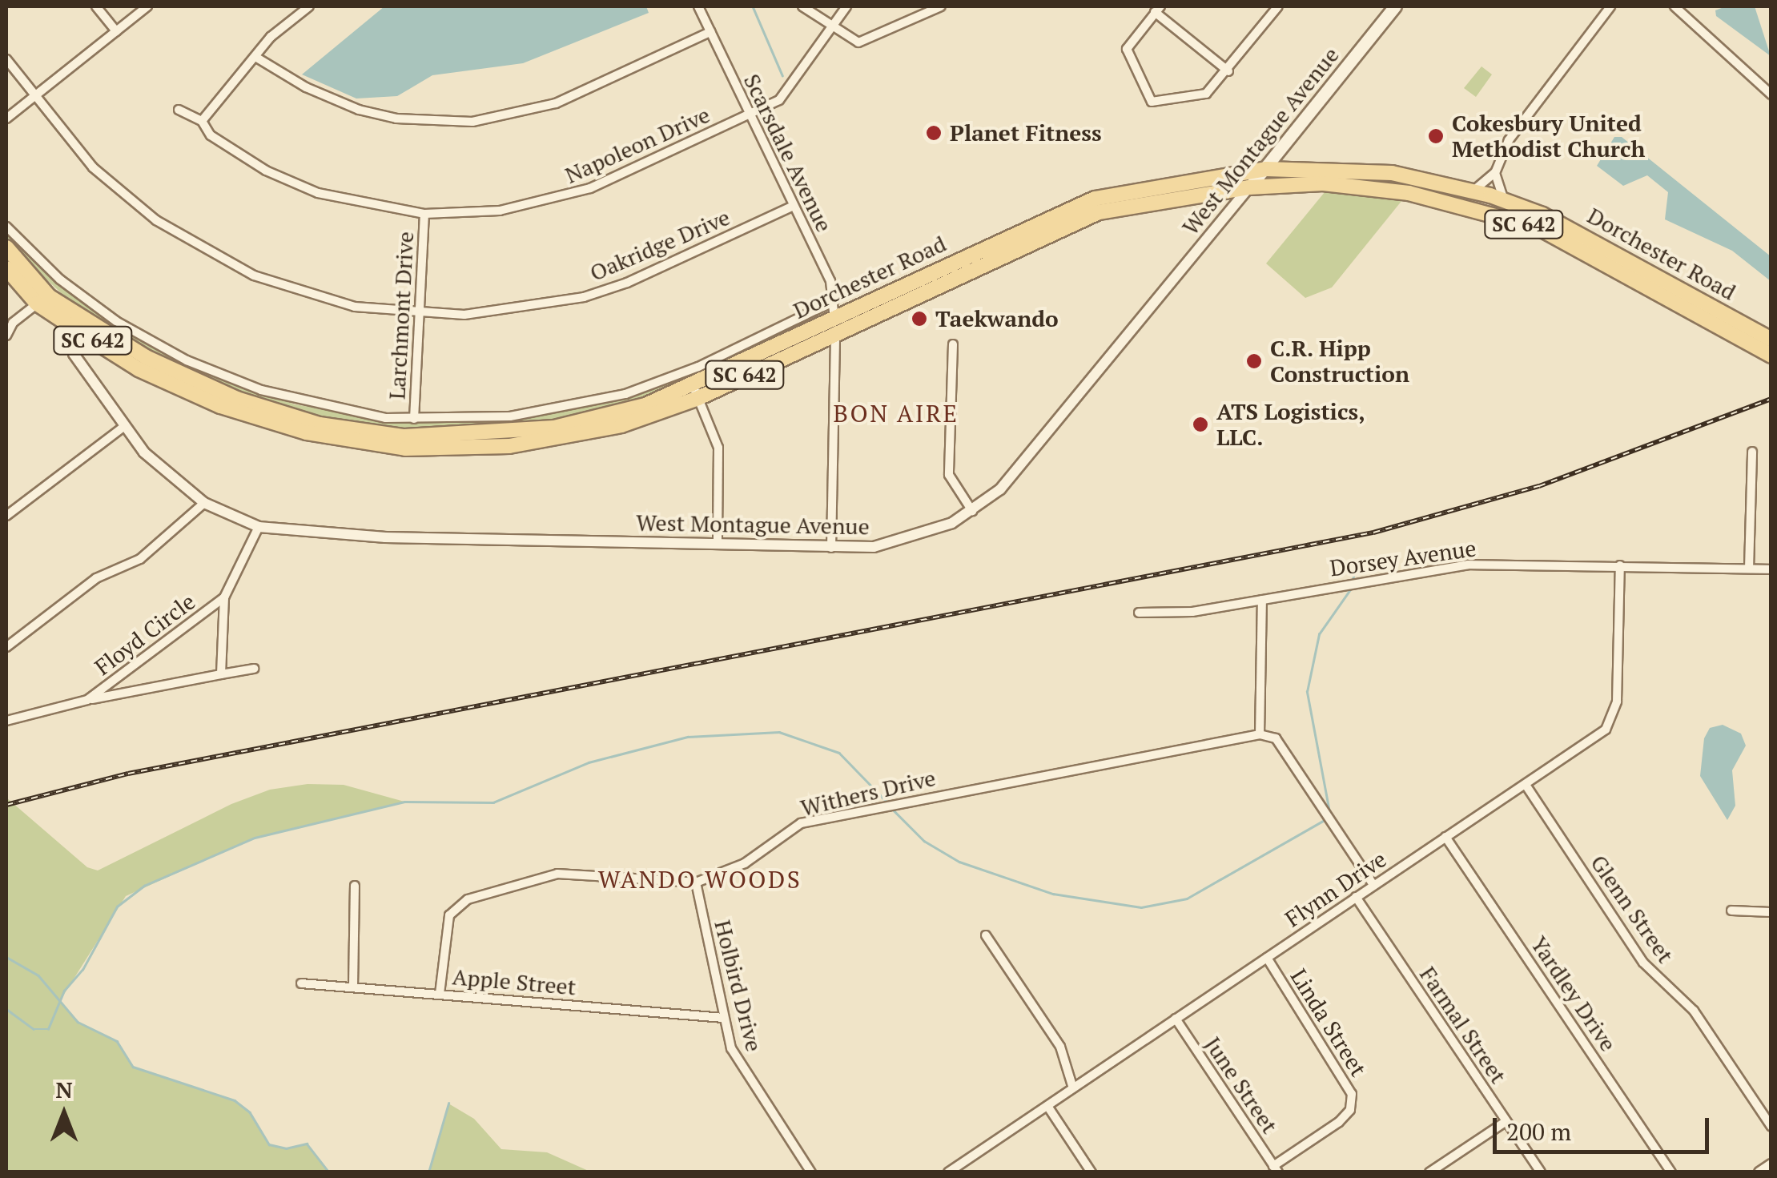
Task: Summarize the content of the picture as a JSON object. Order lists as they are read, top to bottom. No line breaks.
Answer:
{"streets":{"main road":["West Montague Avenue","SC 642","Dorchester Road"],"street":["Napoleon Drive","Scarsdale Avenue","Oakridge Drive","Larchmont Drive","Dorsey Avenue","Floyd Circle","Withers Drive","Flynn Drive","Glenn Street","Apple Street","Holbird Drive","Yardley Drive","Linda Street","Farmal Street","June Street"]},"crossings":[["West Montague Avenue","Scarsdale Avenue"],["West Montague Avenue","Dorchester Road"],["West Montague Avenue","Floyd Circle"],["Napoleon Drive","Scarsdale Avenue"],["Napoleon Drive","Larchmont Drive"],["Scarsdale Avenue","Oakridge Drive"],["Scarsdale Avenue","Dorchester Road"],["Oakridge Drive","Larchmont Drive"],["Dorsey Avenue","Flynn Drive"],["Withers Drive","Apple Street"],["Withers Drive","Holbird Drive"],["Flynn Drive","Glenn Street"],["Flynn Drive","Yardley Drive"],["Flynn Drive","Linda Street"],["Flynn Drive","Farmal Street"],["Flynn Drive","June Street"],["Apple Street","Holbird Drive"],["Linda Street","June Street"]],"districts":["BON AIRE","WANDO WOODS"],"places":["Planet Fitness","Cokesbury United Methodist Church","Taekwando","C.R. Hipp Construction","ATS Logistics, LLC."],"scale_bar":"200 m","north":"top"}
